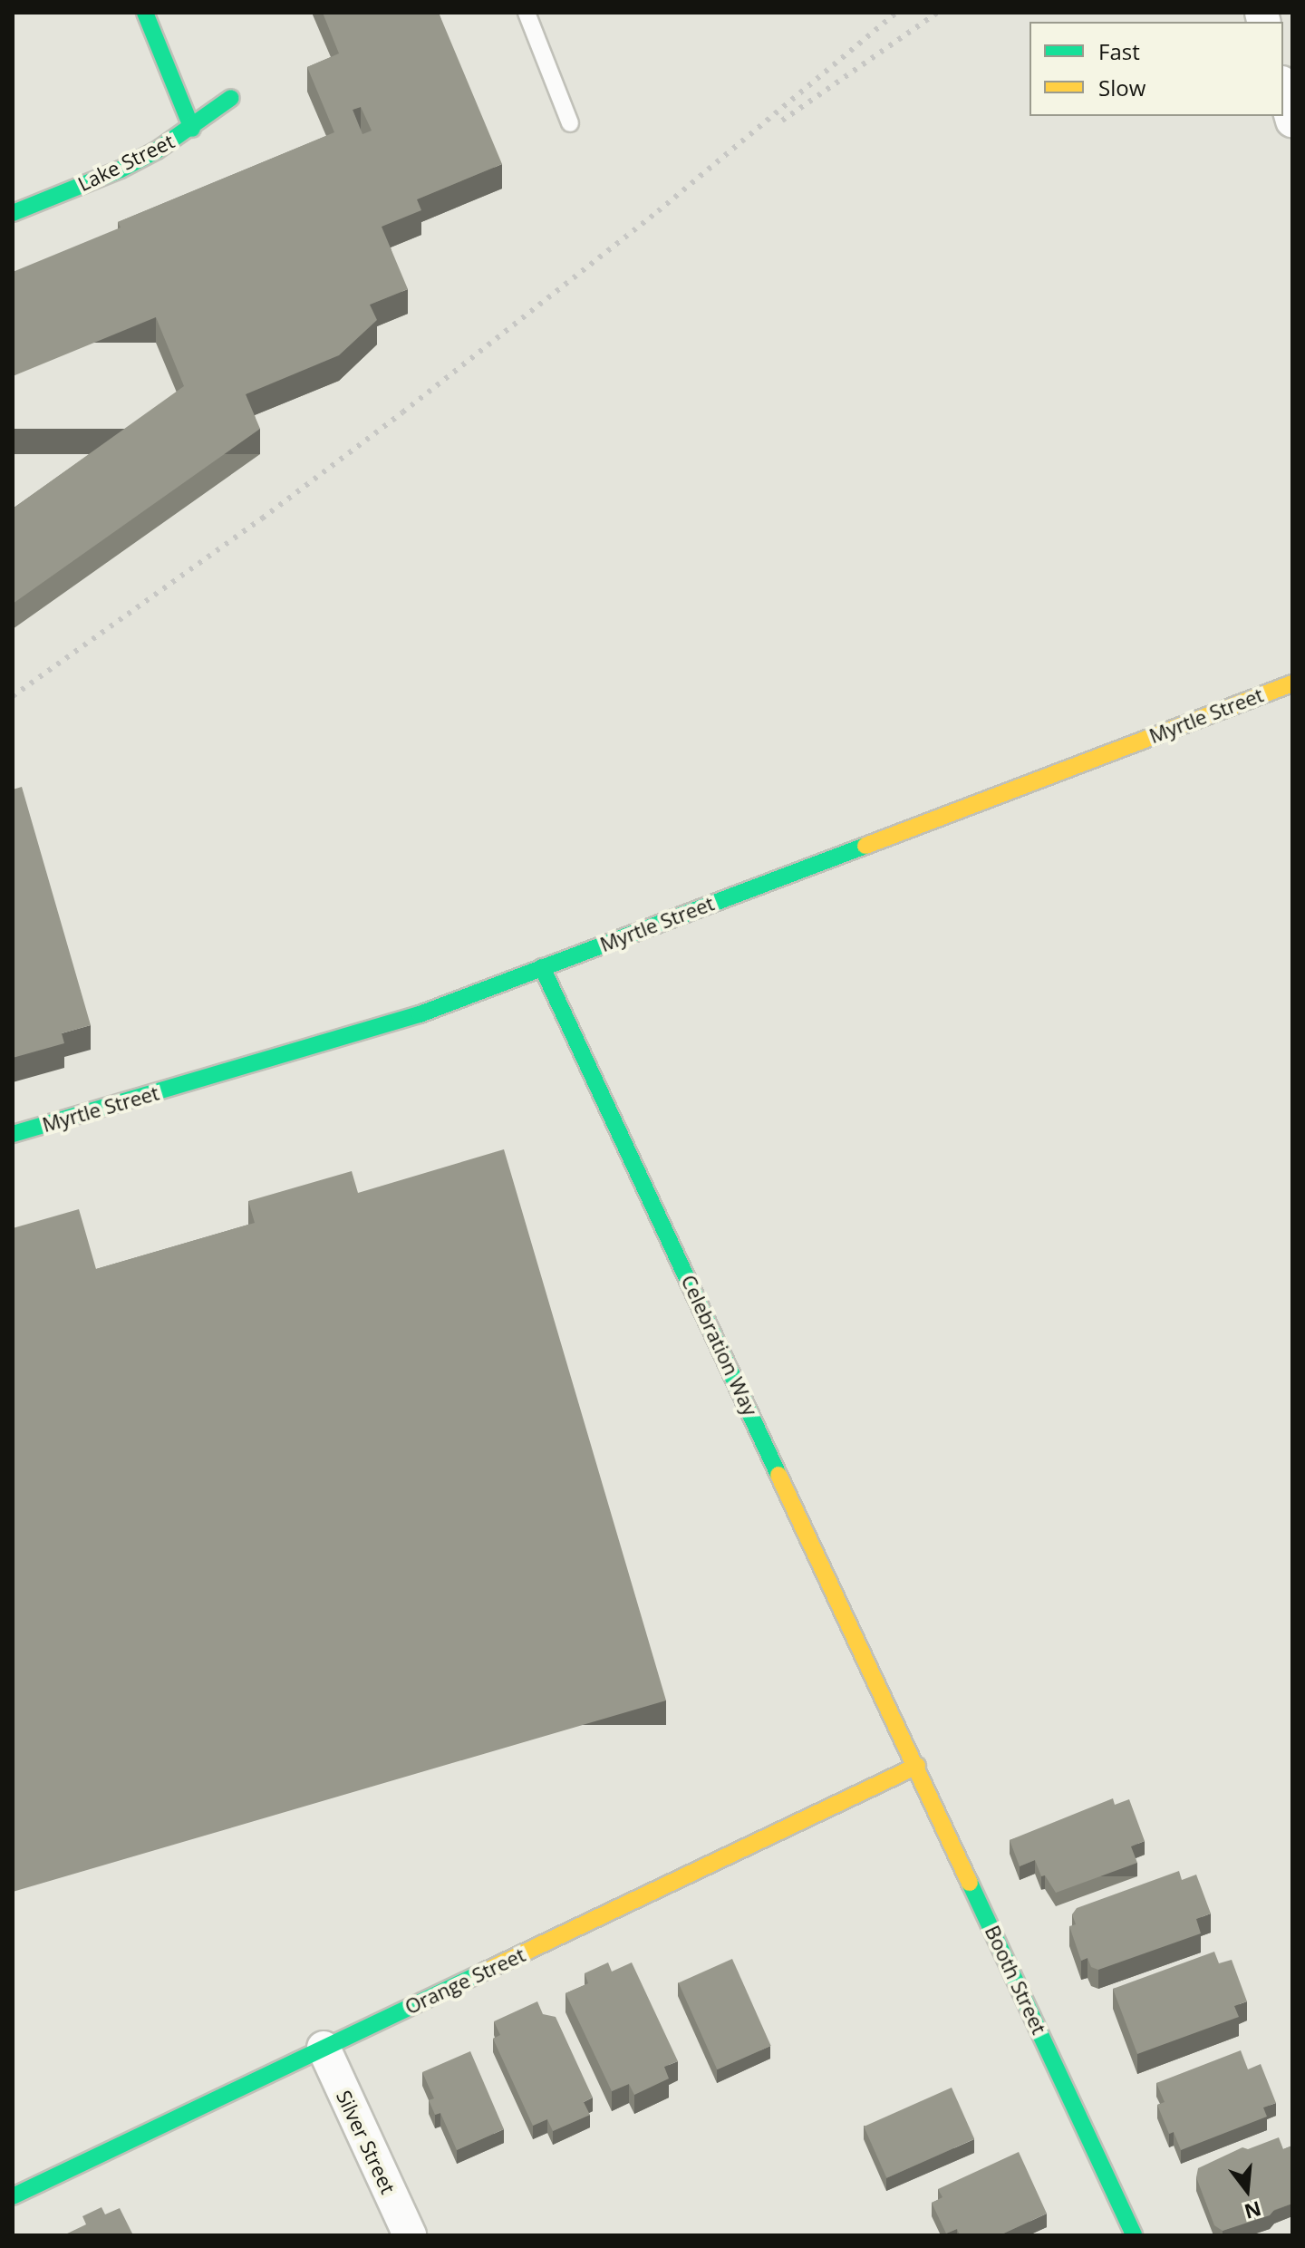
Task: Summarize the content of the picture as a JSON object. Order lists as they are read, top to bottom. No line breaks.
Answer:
{"streets":{"street":["Lake Street","Myrtle Street","Celebration Way","Booth Street","Orange Street","Silver Street"]},"crossings":[["Myrtle Street","Celebration Way"],["Celebration Way","Booth Street"],["Booth Street","Orange Street"],["Orange Street","Silver Street"]],"legend":["Fast","Slow"],"north":"bottom"}
